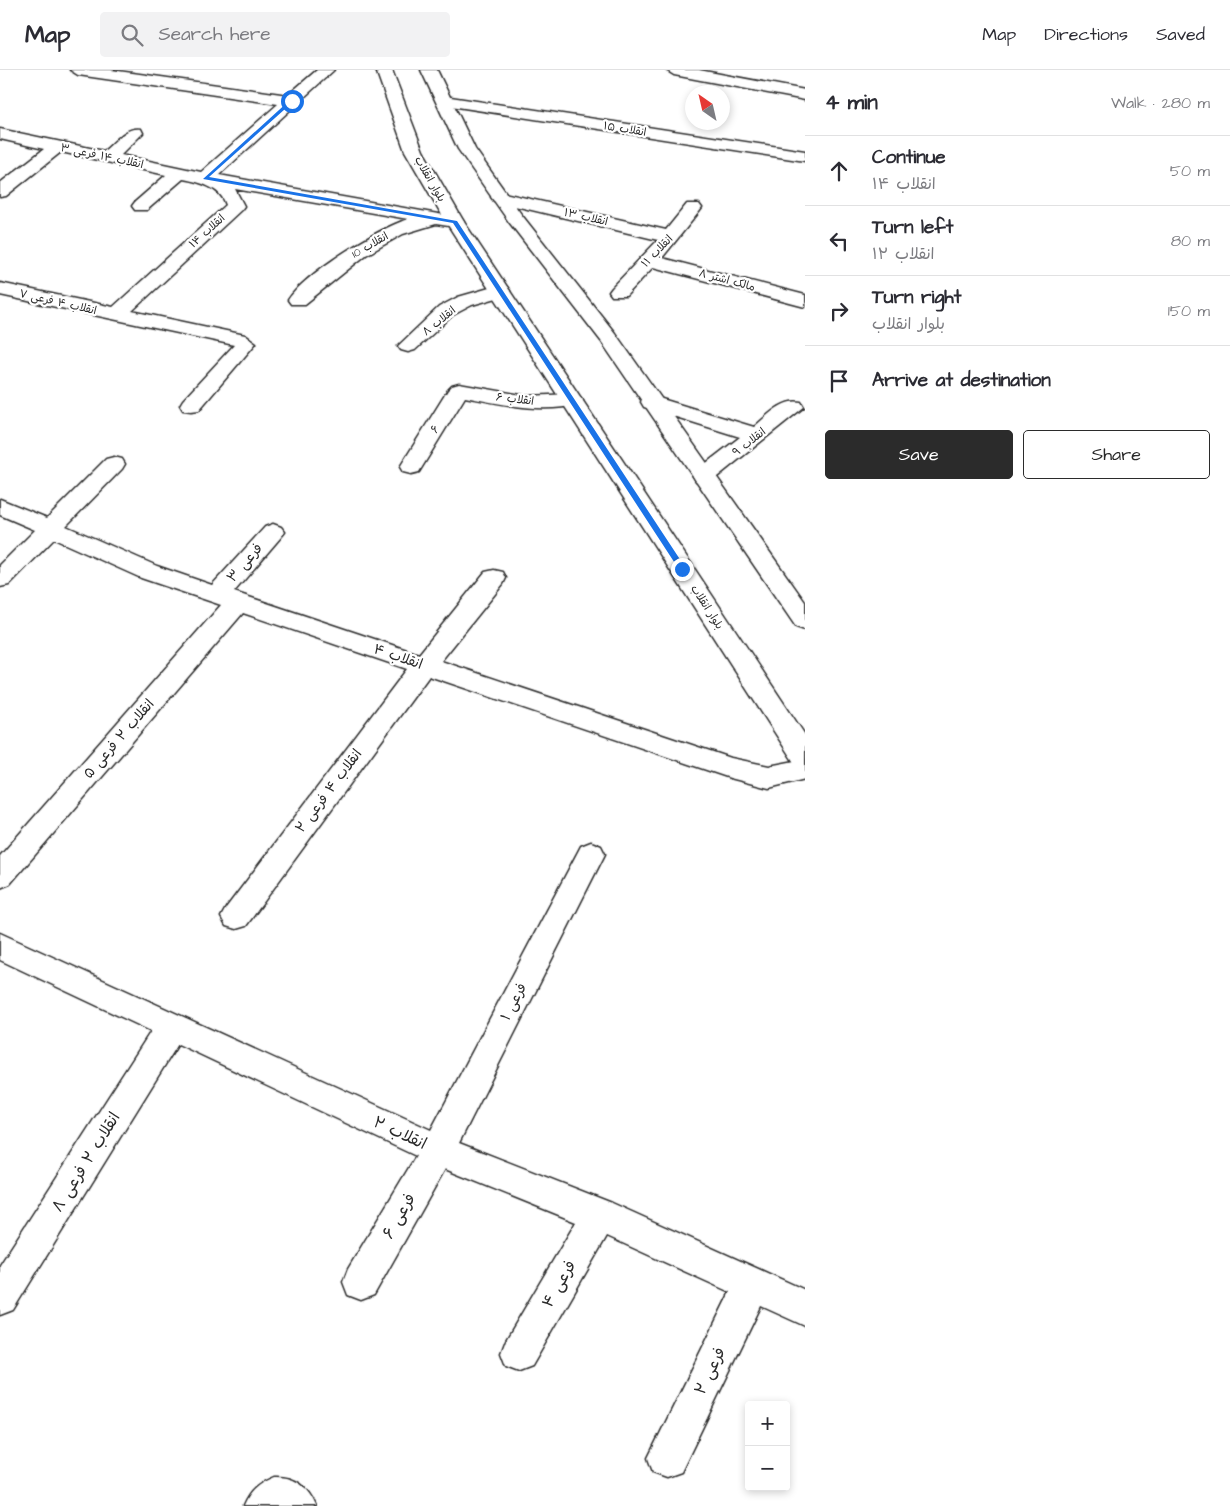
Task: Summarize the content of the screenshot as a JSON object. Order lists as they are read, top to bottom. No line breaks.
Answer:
{"streets":{"street":["انقلاب ۱۵","انقلاب ۱۴ فرعی ۳","بلوار انقلاب","انقلاب ۱۳","انقلاب ۱۴","انقلاب 10","انقلاب ۱۱","مالک اشتر ۸","انقلاب ۴ فرعی ۷","انقلاب ۸","انقلاب ۶","۶","انقلاب ۹","فرعی ۳","انقلاب ۴","انقلاب ۲ فرعی ۵","انقلاب ۴ فرعی ۲","فرعی ۱","انقلاب ۲","انقلاب ۲ فرعی ۸","فرعی ۶","فرعی ۴","فرعی ۲"]},"crossings":[["انقلاب ۱۴ فرعی ۳","بلوار انقلاب"],["انقلاب ۱۴ فرعی ۳","انقلاب ۱۴"],["انقلاب ۱۴ فرعی ۳","انقلاب 10"],["بلوار انقلاب","انقلاب 10"],["بلوار انقلاب","انقلاب ۸"],["بلوار انقلاب","انقلاب ۶"],["انقلاب ۱۳","انقلاب ۱۱"],["انقلاب ۱۴","انقلاب ۴ فرعی ۷"],["انقلاب ۱۱","مالک اشتر ۸"],["انقلاب ۶","۶"],["فرعی ۳","انقلاب ۴"],["فرعی ۳","انقلاب ۲ فرعی ۵"],["انقلاب ۴","انقلاب ۲ فرعی ۵"],["انقلاب ۴","انقلاب ۴ فرعی ۲"],["فرعی ۱","انقلاب ۲"],["فرعی ۱","فرعی ۶"],["انقلاب ۲","انقلاب ۲ فرعی ۸"],["انقلاب ۲","فرعی ۶"],["انقلاب ۲","فرعی ۴"],["انقلاب ۲","فرعی ۲"]],"north":"top left","page":{"header":"Map","search":"Search here","nav":["Map","Directions","Saved"],"heading":["4 min","Walk · 280 m"],"list":[["Continue","انقلاب ۱۴","50 m"],["Turn left","انقلاب ۱۲","80 m"],["Turn right","بلوار انقلاب","150 m"],"Arrive at destination"],"buttons":["Save","Share"],"map_buttons":["+","−"]}}
